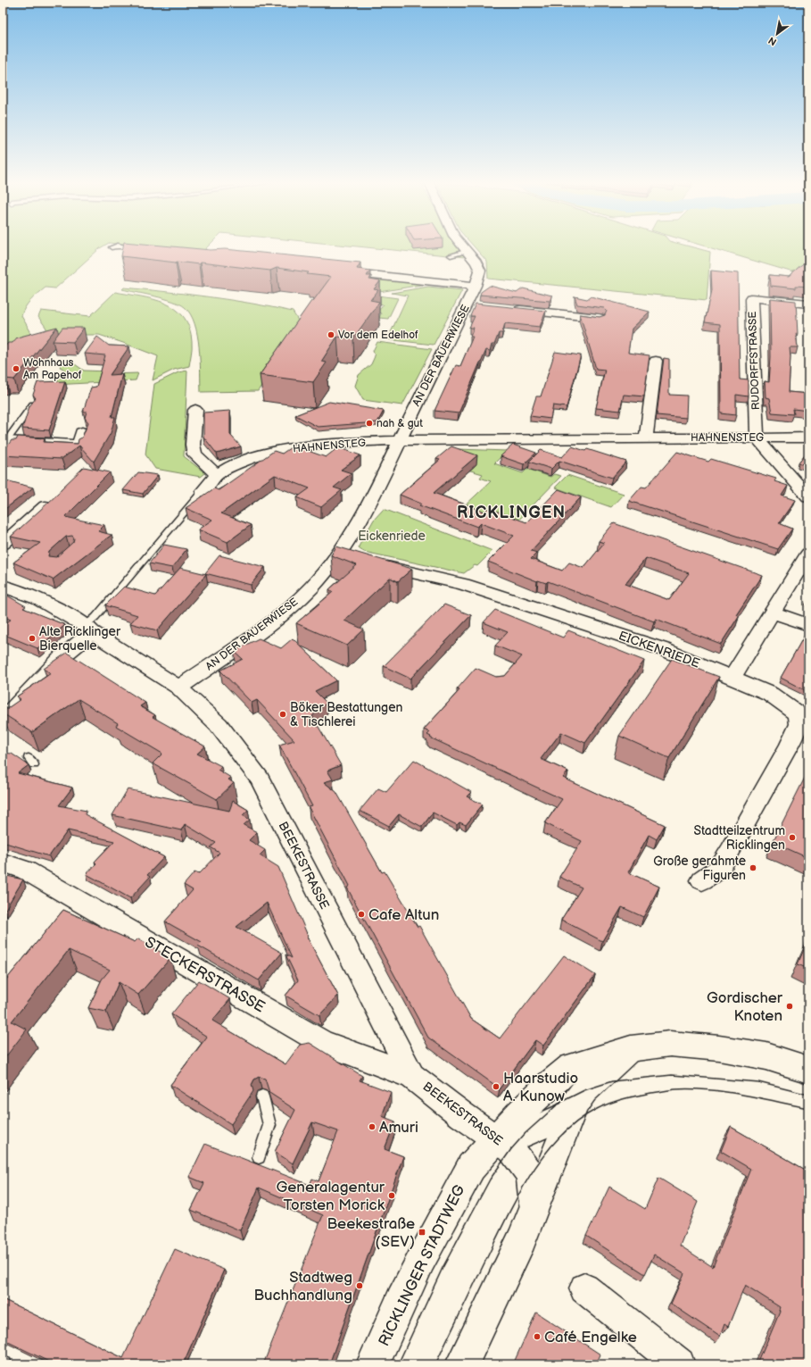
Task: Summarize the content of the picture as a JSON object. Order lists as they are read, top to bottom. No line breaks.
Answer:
{"streets":{"street":["AN DER BAUERWIESE","RUDORFFSTRASSE","HAHNENSTEG","EICKENRIEDE","BEEKESTRASSE","STECKERSTRASSE","RICKLINGER STADTWEG"]},"crossings":[["AN DER BAUERWIESE","HAHNENSTEG"],["AN DER BAUERWIESE","BEEKESTRASSE"],["RUDORFFSTRASSE","HAHNENSTEG"],["HAHNENSTEG","BEEKESTRASSE"],["BEEKESTRASSE","STECKERSTRASSE"],["BEEKESTRASSE","RICKLINGER STADTWEG"]],"districts":["RICKLINGEN"],"parks":["Eickenriede"],"places":{"other":["Vor dem Edelhof","Wohnhaus Am Papehof","nah & gut","Alte Ricklinger Bierquelle","Böker Bestattungen & Tischlerei","Stadtteilzentrum Ricklingen","Große gerahmte Figuren","Cafe Altun","Gordischer Knoten","Haarstudio A. Kunow","Amuri","Generalagentur Torsten Morick","Stadtweg Buchhandlung","Café Engelke"],"transit":["Beekestraße (SEV)"]},"north":"bottom left"}
